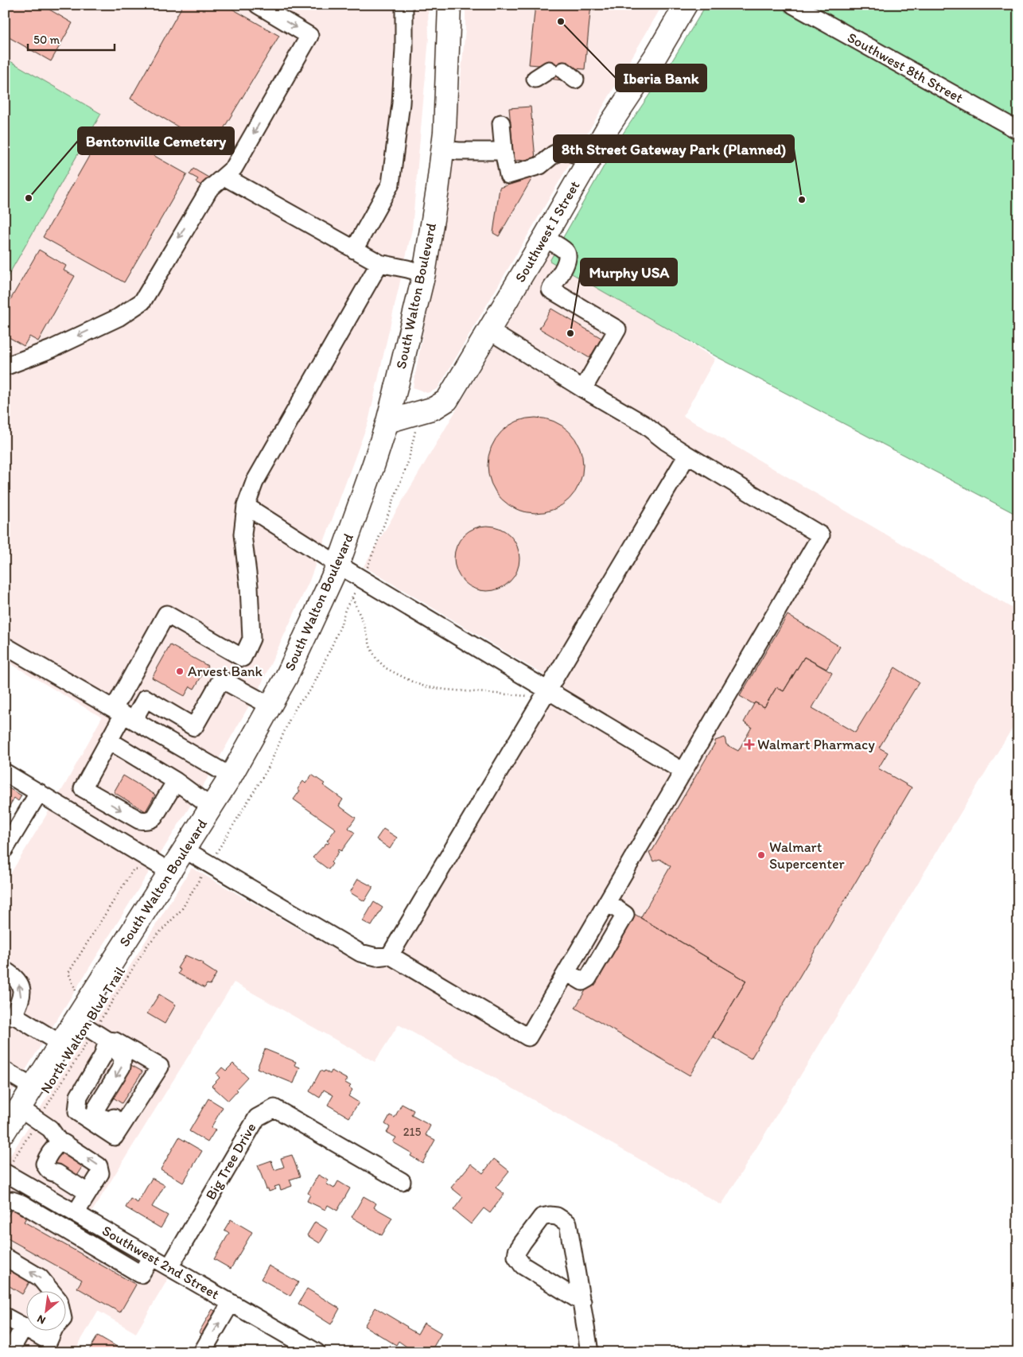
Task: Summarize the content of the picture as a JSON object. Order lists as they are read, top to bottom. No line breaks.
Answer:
{"streets":{"main road":["Southwest I Street","South Walton Boulevard"],"street":["Southwest 8th Street","Big Tree Drive","Southwest 2nd Street"],"path":["North Walton Blvd Trail"]},"crossings":[["Southwest I Street","South Walton Boulevard"],["North Walton Blvd Trail","Southwest 2nd Street"],["Big Tree Drive","Southwest 2nd Street"]],"places":{"other":["Iberia Bank","Bentonville Cemetery","8th Street Gateway Park (Planned)","Murphy USA","Arvest Bank","Walmart Supercenter"],"health":["Walmart Pharmacy"]},"house_numbers":["215"],"scale_bar":"50 m","north":"bottom left"}
